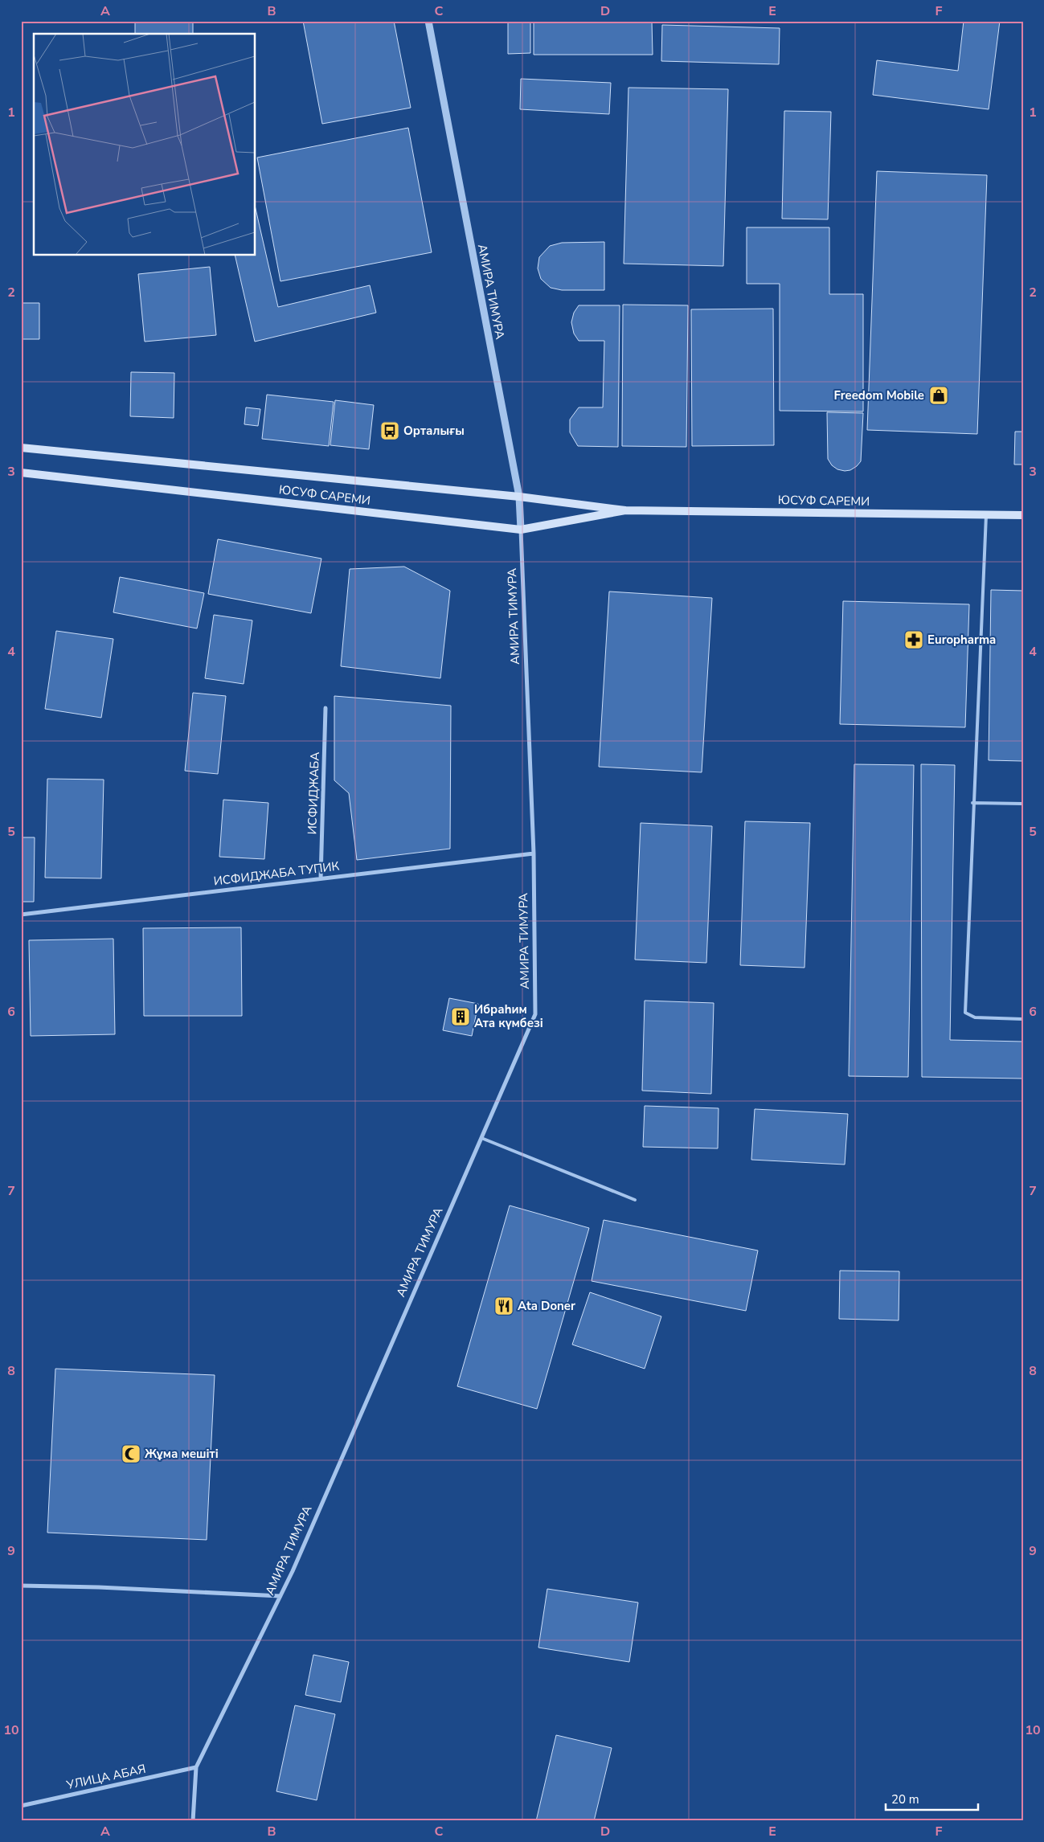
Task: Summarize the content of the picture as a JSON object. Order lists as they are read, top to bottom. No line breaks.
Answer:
{"streets":{"main road":["ЮСУФ САРЕМИ"],"street":["АМИРА ТИМУРА","ИСФИДЖАБА","ИСФИДЖАБА ТУПИК","УЛИЦА АБАЯ"]},"crossings":[["АМИРА ТИМУРА","ЮСУФ САРЕМИ"],["АМИРА ТИМУРА","ИСФИДЖАБА ТУПИК"],["АМИРА ТИМУРА","УЛИЦА АБАЯ"],["ИСФИДЖАБА","ИСФИДЖАБА ТУПИК"]],"places":{"shop":["Freedom Mobile"],"bus stop":["Орталығы"],"pharmacy":["Europharma"],"building":["Ибраhим Ата күмбезі"],"restaurant":["Ata Doner"],"mosque":["Жұма мешіті"]},"scale_bar":"20 m","grid":{"columns":["A","B","C","D","E","F"],"rows":["1","2","3","4","5","6","7","8","9","10"]}}
